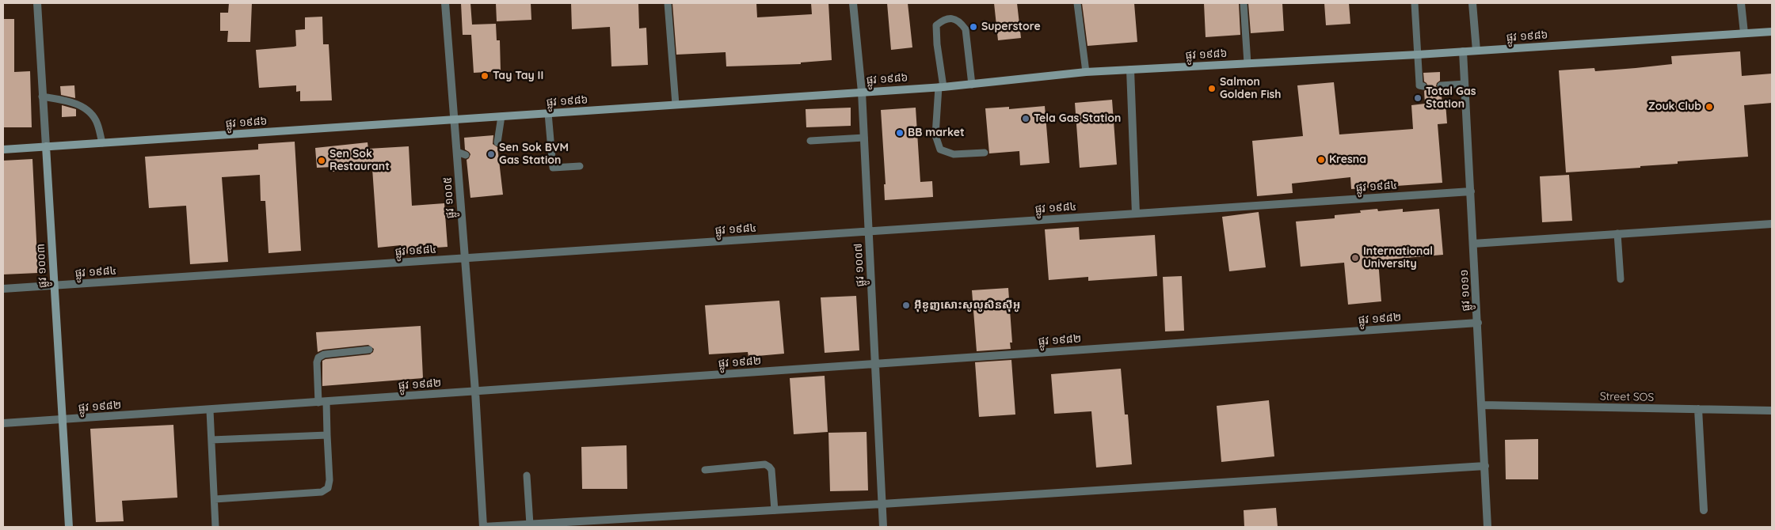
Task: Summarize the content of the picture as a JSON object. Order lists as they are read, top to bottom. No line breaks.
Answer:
{"streets":{"main road":["ផ្លូវ ១៩៨៦","ផ្លូវ ១០០៣"],"street":["ផ្លូវ ១៩៨៤","ផ្លូវ ១០០៥","ផ្លូវ ១០០៧","ផ្លូវ ១០១១","ផ្លូវ ១៩៨២","Street SOS"]},"crossings":[["ផ្លូវ ១៩៨៦","ផ្លូវ ១០០៥"],["ផ្លូវ ១៩៨៦","ផ្លូវ ១០០៧"],["ផ្លូវ ១៩៨៦","ផ្លូវ ១០០៣"],["ផ្លូវ ១៩៨៦","ផ្លូវ ១០១១"],["ផ្លូវ ១៩៨៤","ផ្លូវ ១០០៥"],["ផ្លូវ ១៩៨៤","ផ្លូវ ១០០៧"],["ផ្លូវ ១៩៨៤","ផ្លូវ ១០០៣"],["ផ្លូវ ១៩៨៤","ផ្លូវ ១០១១"],["ផ្លូវ ១០០៥","ផ្លូវ ១៩៨២"],["ផ្លូវ ១០០៧","ផ្លូវ ១៩៨២"],["ផ្លូវ ១០០៣","ផ្លូវ ១៩៨២"],["ផ្លូវ ១០១១","ផ្លូវ ១៩៨២"],["ផ្លូវ ១០១១","Street SOS"]],"places":["Superstore","Tay Tay II","Salmon Golden Fish","Total Gas Station","Zouk Club","Tela Gas Station","BB market","Sen Sok BVM Gas Station","Kresna","Sen Sok Restaurant","International University","អ៊ីខូញសោះសូលូសិនស៊ីអូ"]}
